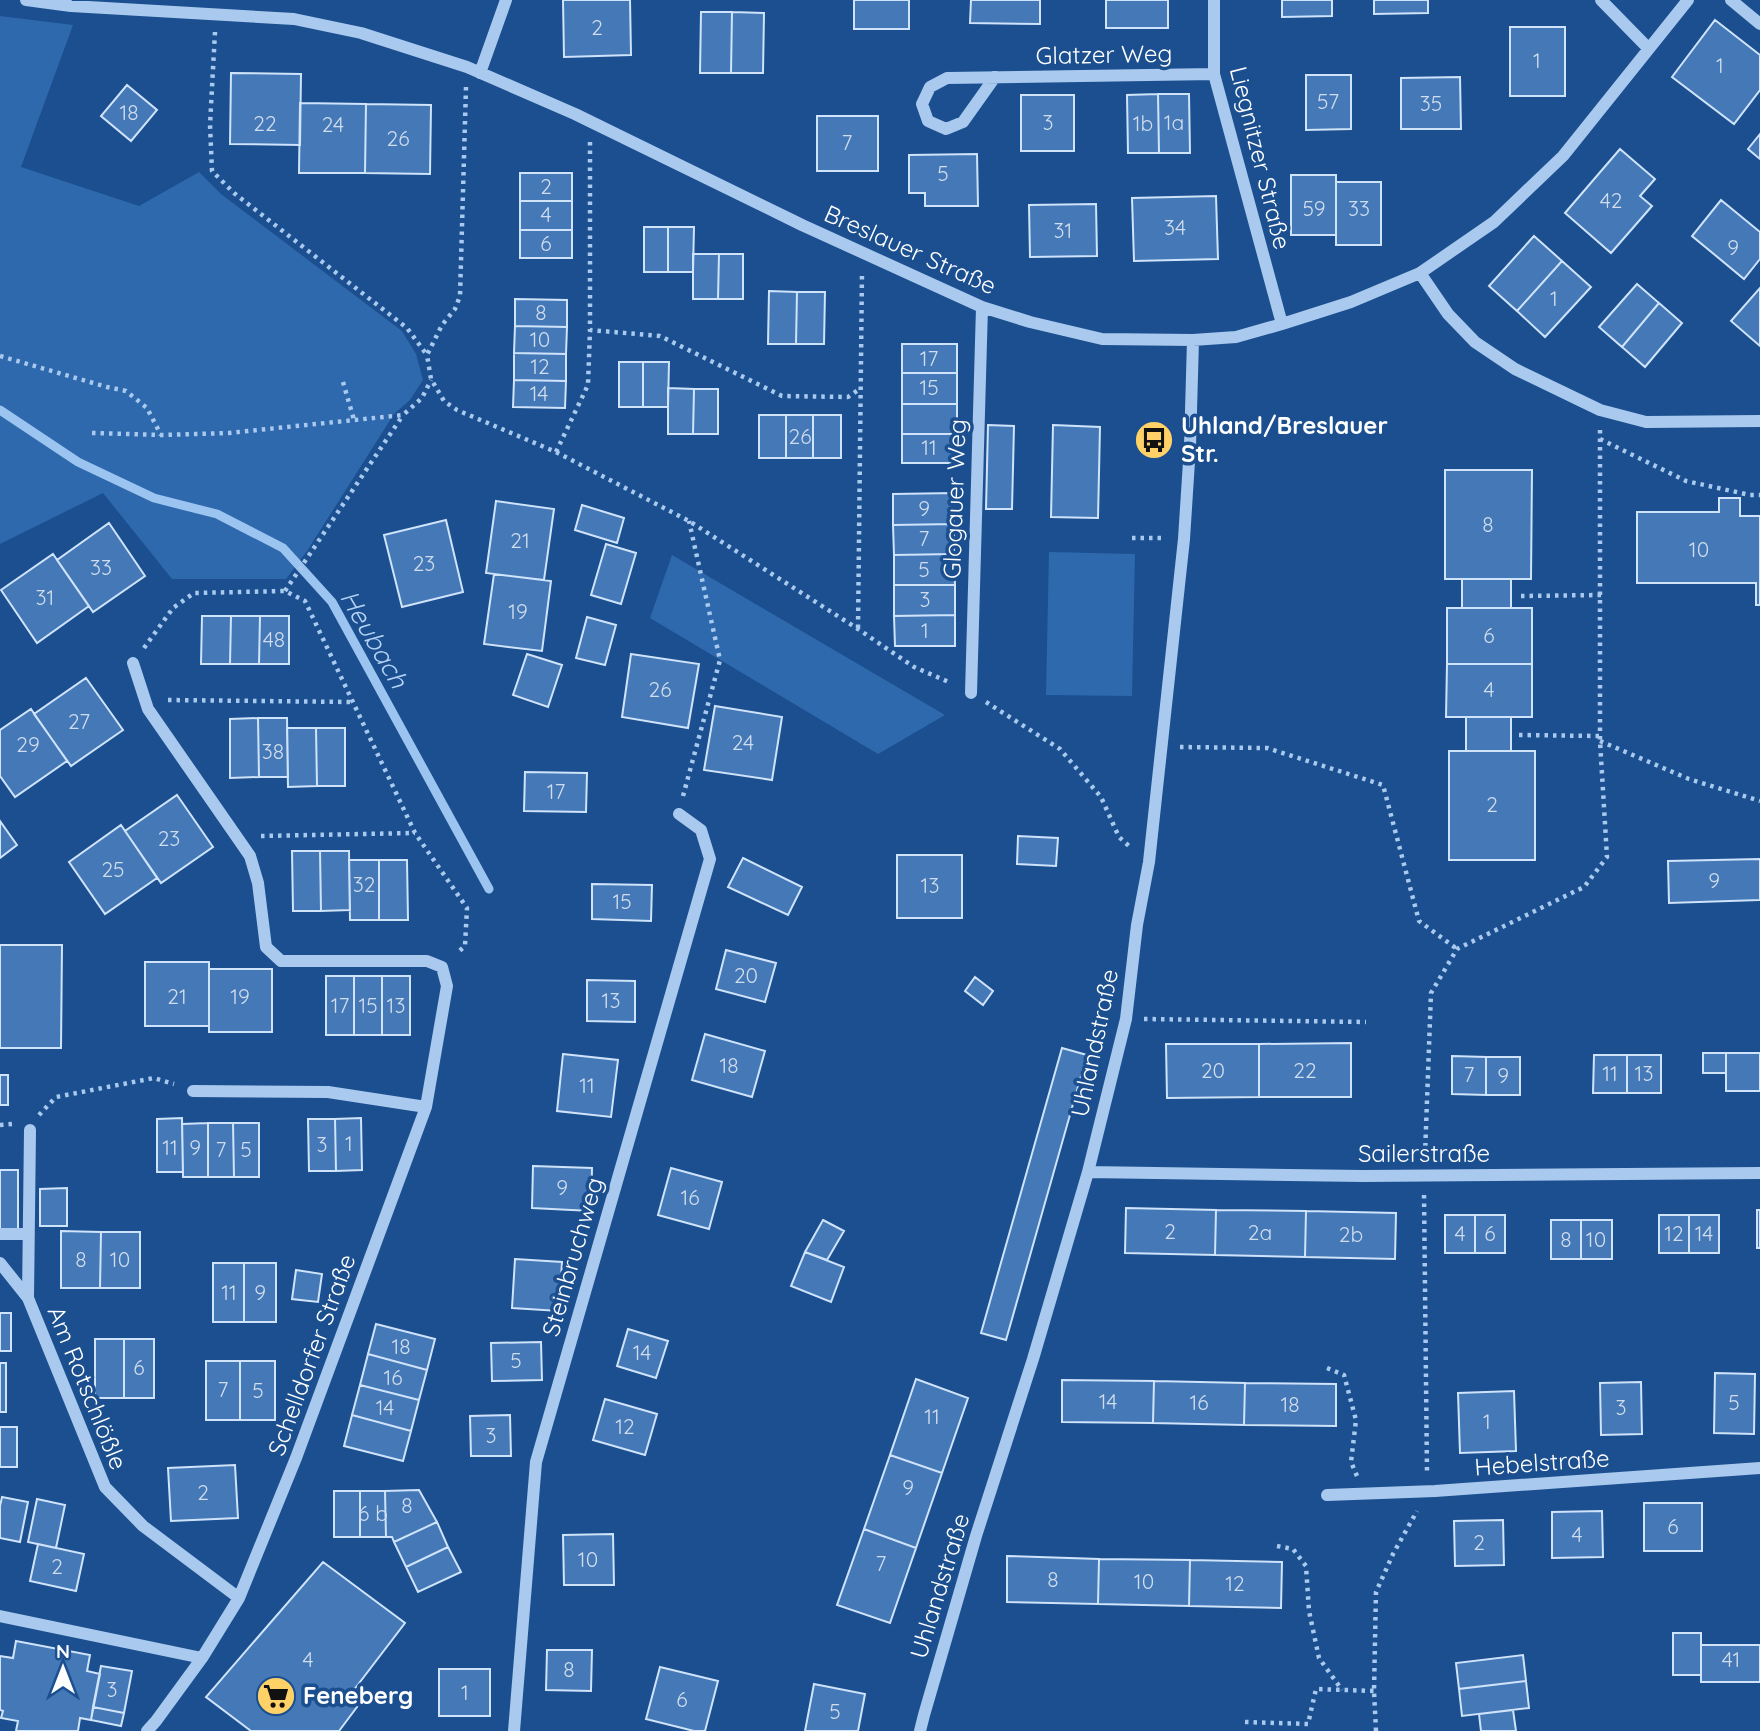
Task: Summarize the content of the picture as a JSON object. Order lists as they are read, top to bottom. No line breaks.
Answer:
{"streets":{"street":["Glatzer Weg","Liegnitzer Straße","Breslauer Straße","Glogauer Weg","Uhlandstraße","Sailerstraße","Steinbruchweg","Schelldorfer Straße","Am Rotschlößle","Hebelstraße"]},"crossings":[["Glatzer Weg","Liegnitzer Straße"],["Liegnitzer Straße","Breslauer Straße"],["Breslauer Straße","Glogauer Weg"],["Breslauer Straße","Uhlandstraße"],["Uhlandstraße","Sailerstraße"],["Schelldorfer Straße","Am Rotschlößle"]],"water":["Heubach"],"places":{"bus stop":["Uhland/Breslauer Str."],"supermarket":["Feneberg"]},"house_numbers":["2","1","1","57","35","18","3","1a","22","1b","24","26","7","5","2","42","59","33","4","34","31","6","9","1","8","10","17","12","15","14","26","11","9","8","7","21","10","23","33","5","31","3","19","1","6","48","26","4","27","24","29","38","17","2","23","25","9","32","13","15","20","21","19","13","17","15","13","18","20","22","11","13","7","9","11","1","3","11","9","7","5","9","16","2","2a","4","6","12","14","2b","8","10","8","10","11","9","18","14","5","6","16","7","5","14","16","5","18","14","3","11","1","12","3","9","2","8","6 b","6","4","2","10","7","2","8","10","12","4","41","8","3","1","6","5"],"north":"top"}
